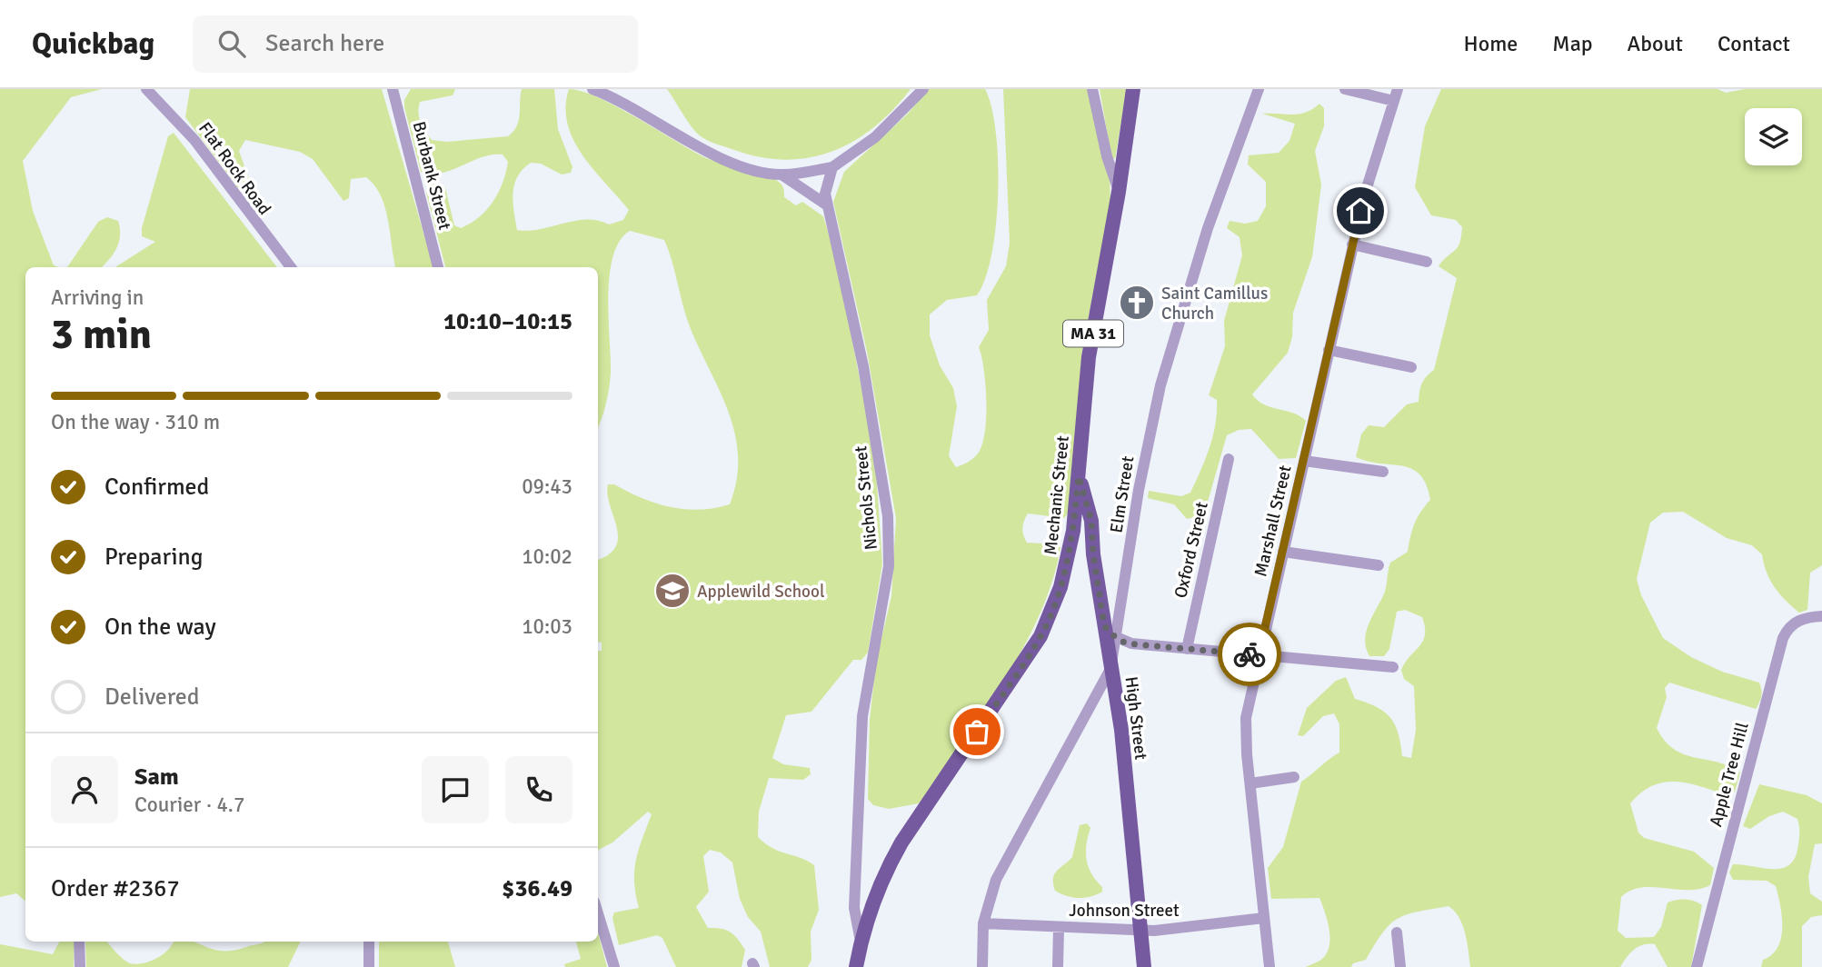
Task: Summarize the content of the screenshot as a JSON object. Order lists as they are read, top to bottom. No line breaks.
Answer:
{"streets":{"main road":["MA 31","Mechanic Street","High Street"],"street":["Flat Rock Road","Burbank Street","Elm Street","Nichols Street","Marshall Street","Oxford Street","Apple Tree Hill","Johnson Street"]},"crossings":[["Elm Street","High Street"],["Elm Street","Johnson Street"],["Mechanic Street","Nichols Street"],["Mechanic Street","High Street"],["Marshall Street","Johnson Street"],["High Street","Johnson Street"]],"places":{"church":["Saint Camillus Church"],"school or university":["Applewild School"]},"page":{"header":"Quickbag","search":"Search here","nav":["Home","Map","About","Contact"],"heading":["3 min","Arriving in","10:10–10:15"],"panel":["Sam","Courier · 4.7","Order #2367","$36.49"],"bar":"On the way · 310 m","list":[["Confirmed","09:43"],["Preparing","10:02"],["On the way","10:03"],"Delivered"]}}
